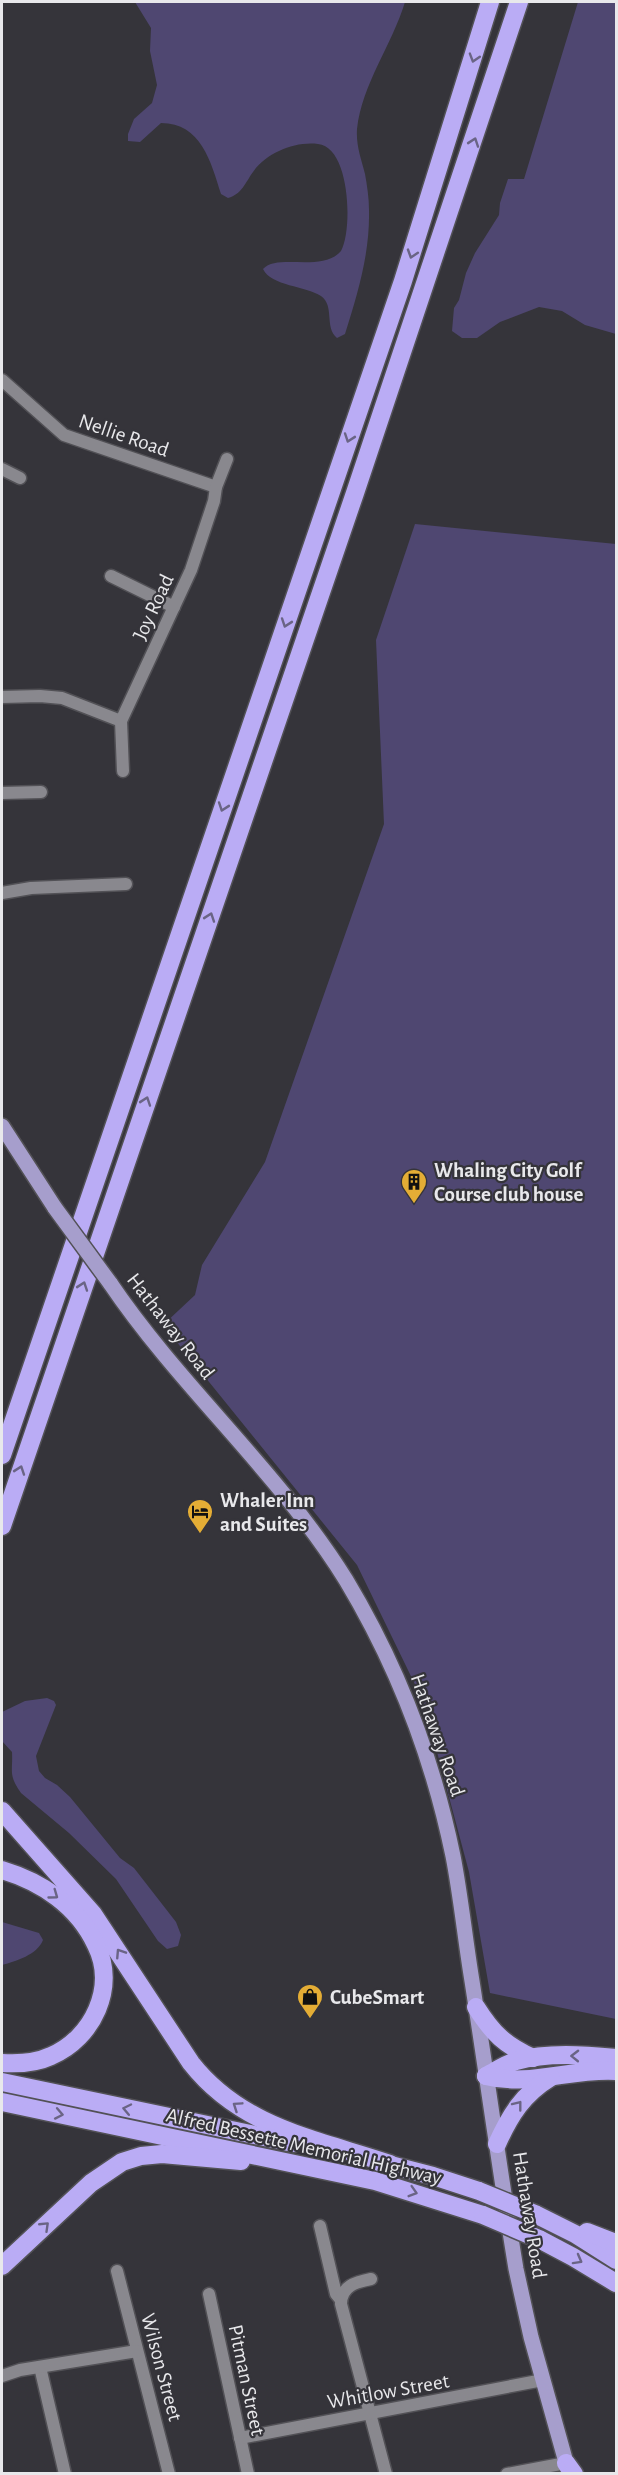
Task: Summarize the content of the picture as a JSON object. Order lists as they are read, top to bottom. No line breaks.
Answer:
{"streets":{"highway":["Alfred Bessette Memorial Highway"],"main road":["Hathaway Road"],"street":["Nellie Road","Joy Road","Wilson Street","Pitman Street","Whitlow Street"]},"crossings":[["Nellie Road","Joy Road"],["Hathaway Road","Whitlow Street"],["Pitman Street","Whitlow Street"]],"places":{"building":["Whaling City Golf Course club house"],"hotel":["Whaler Inn and Suites"],"shop":["CubeSmart"]}}
